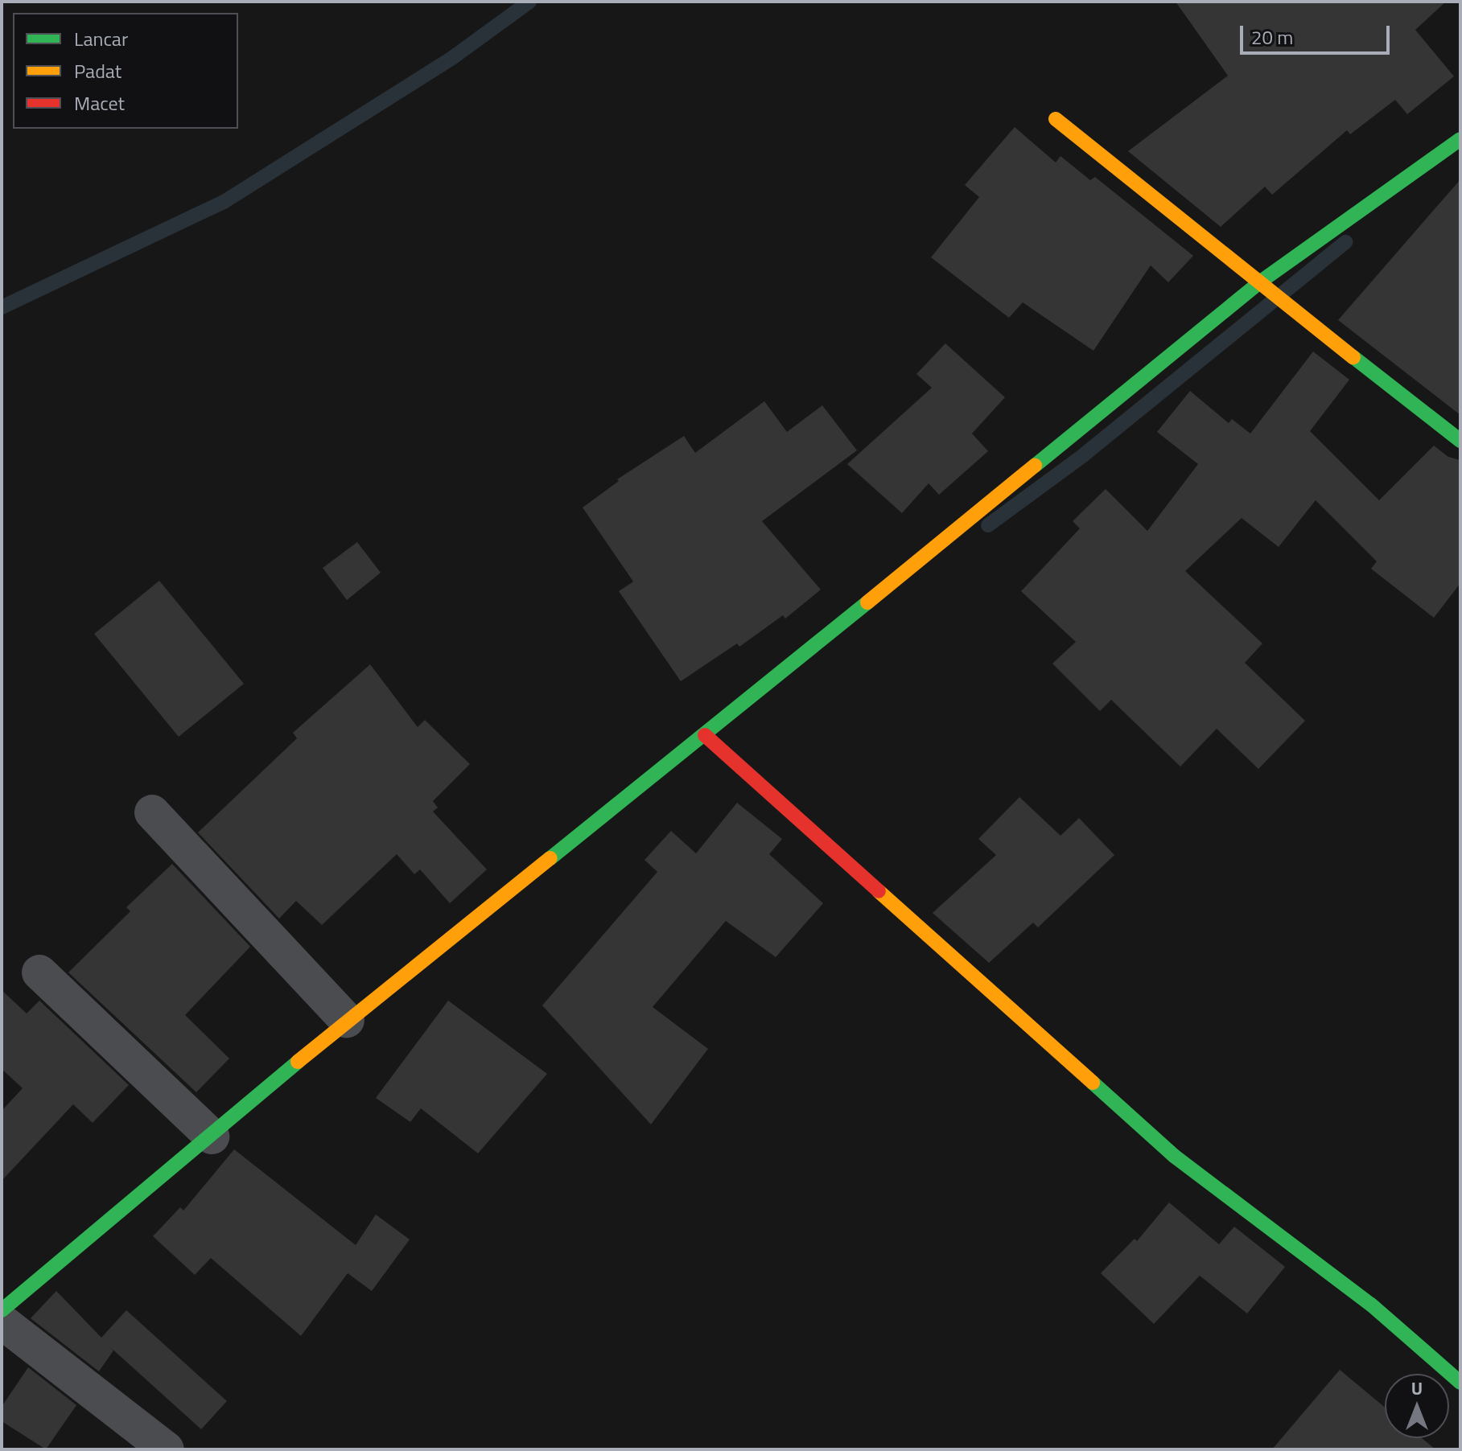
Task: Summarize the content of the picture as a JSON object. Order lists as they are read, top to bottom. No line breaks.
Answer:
{"legend":["Lancar","Padat","Macet"],"scale_bar":"20 m","north":"top"}
